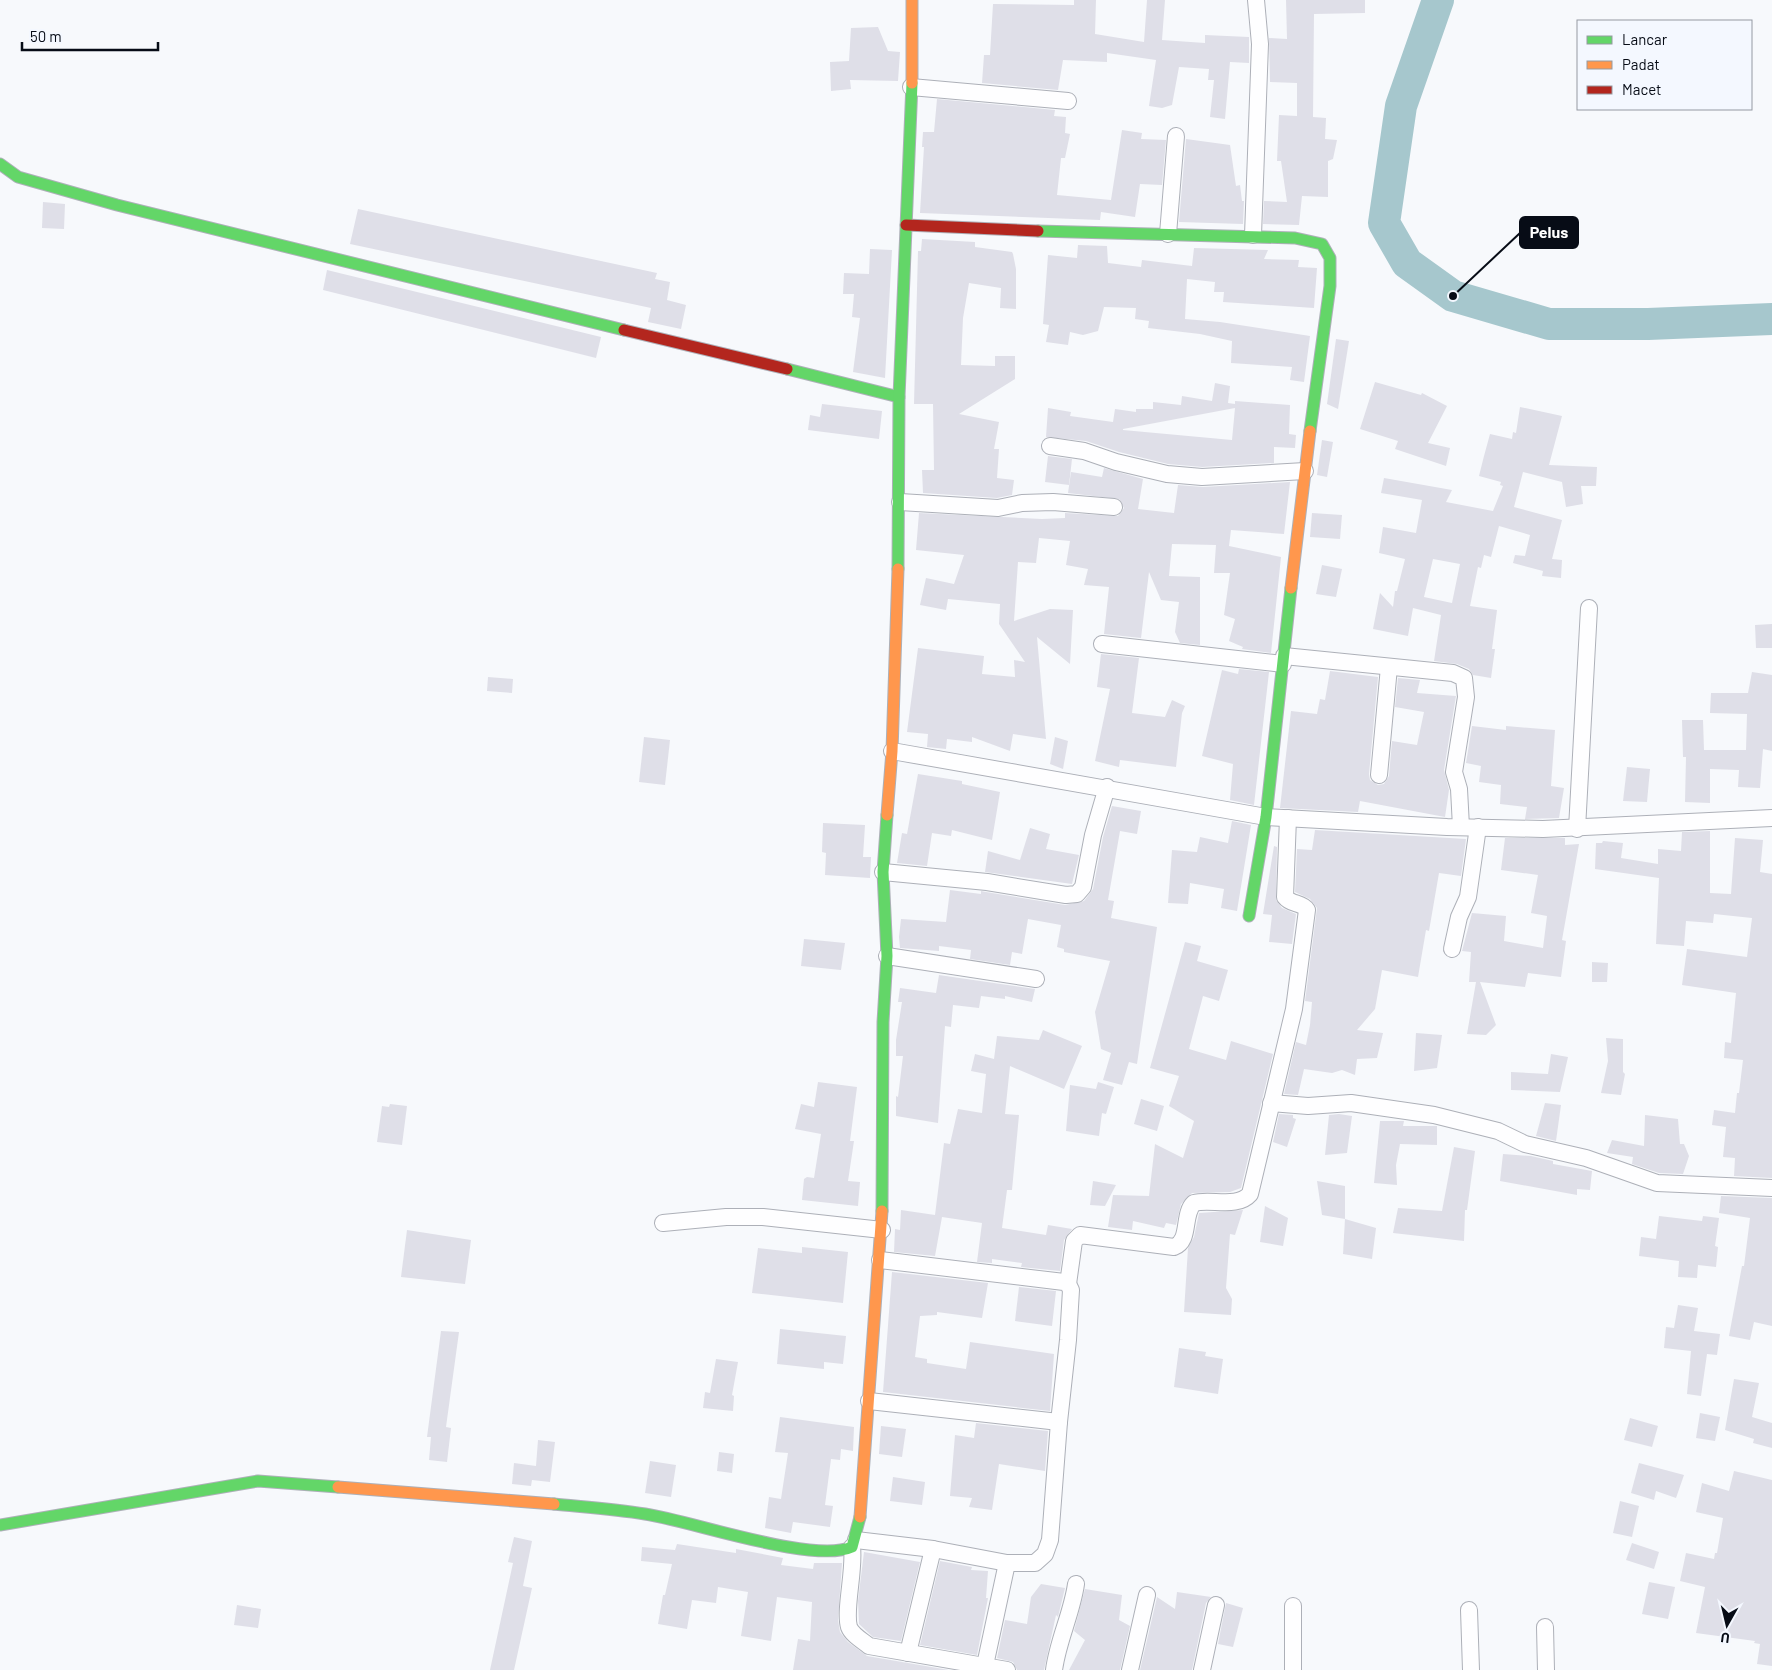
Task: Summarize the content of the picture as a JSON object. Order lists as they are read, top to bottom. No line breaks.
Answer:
{"places":["Pelus"],"legend":["Lancar","Padat","Macet"],"scale_bar":"50 m","north":"bottom"}
